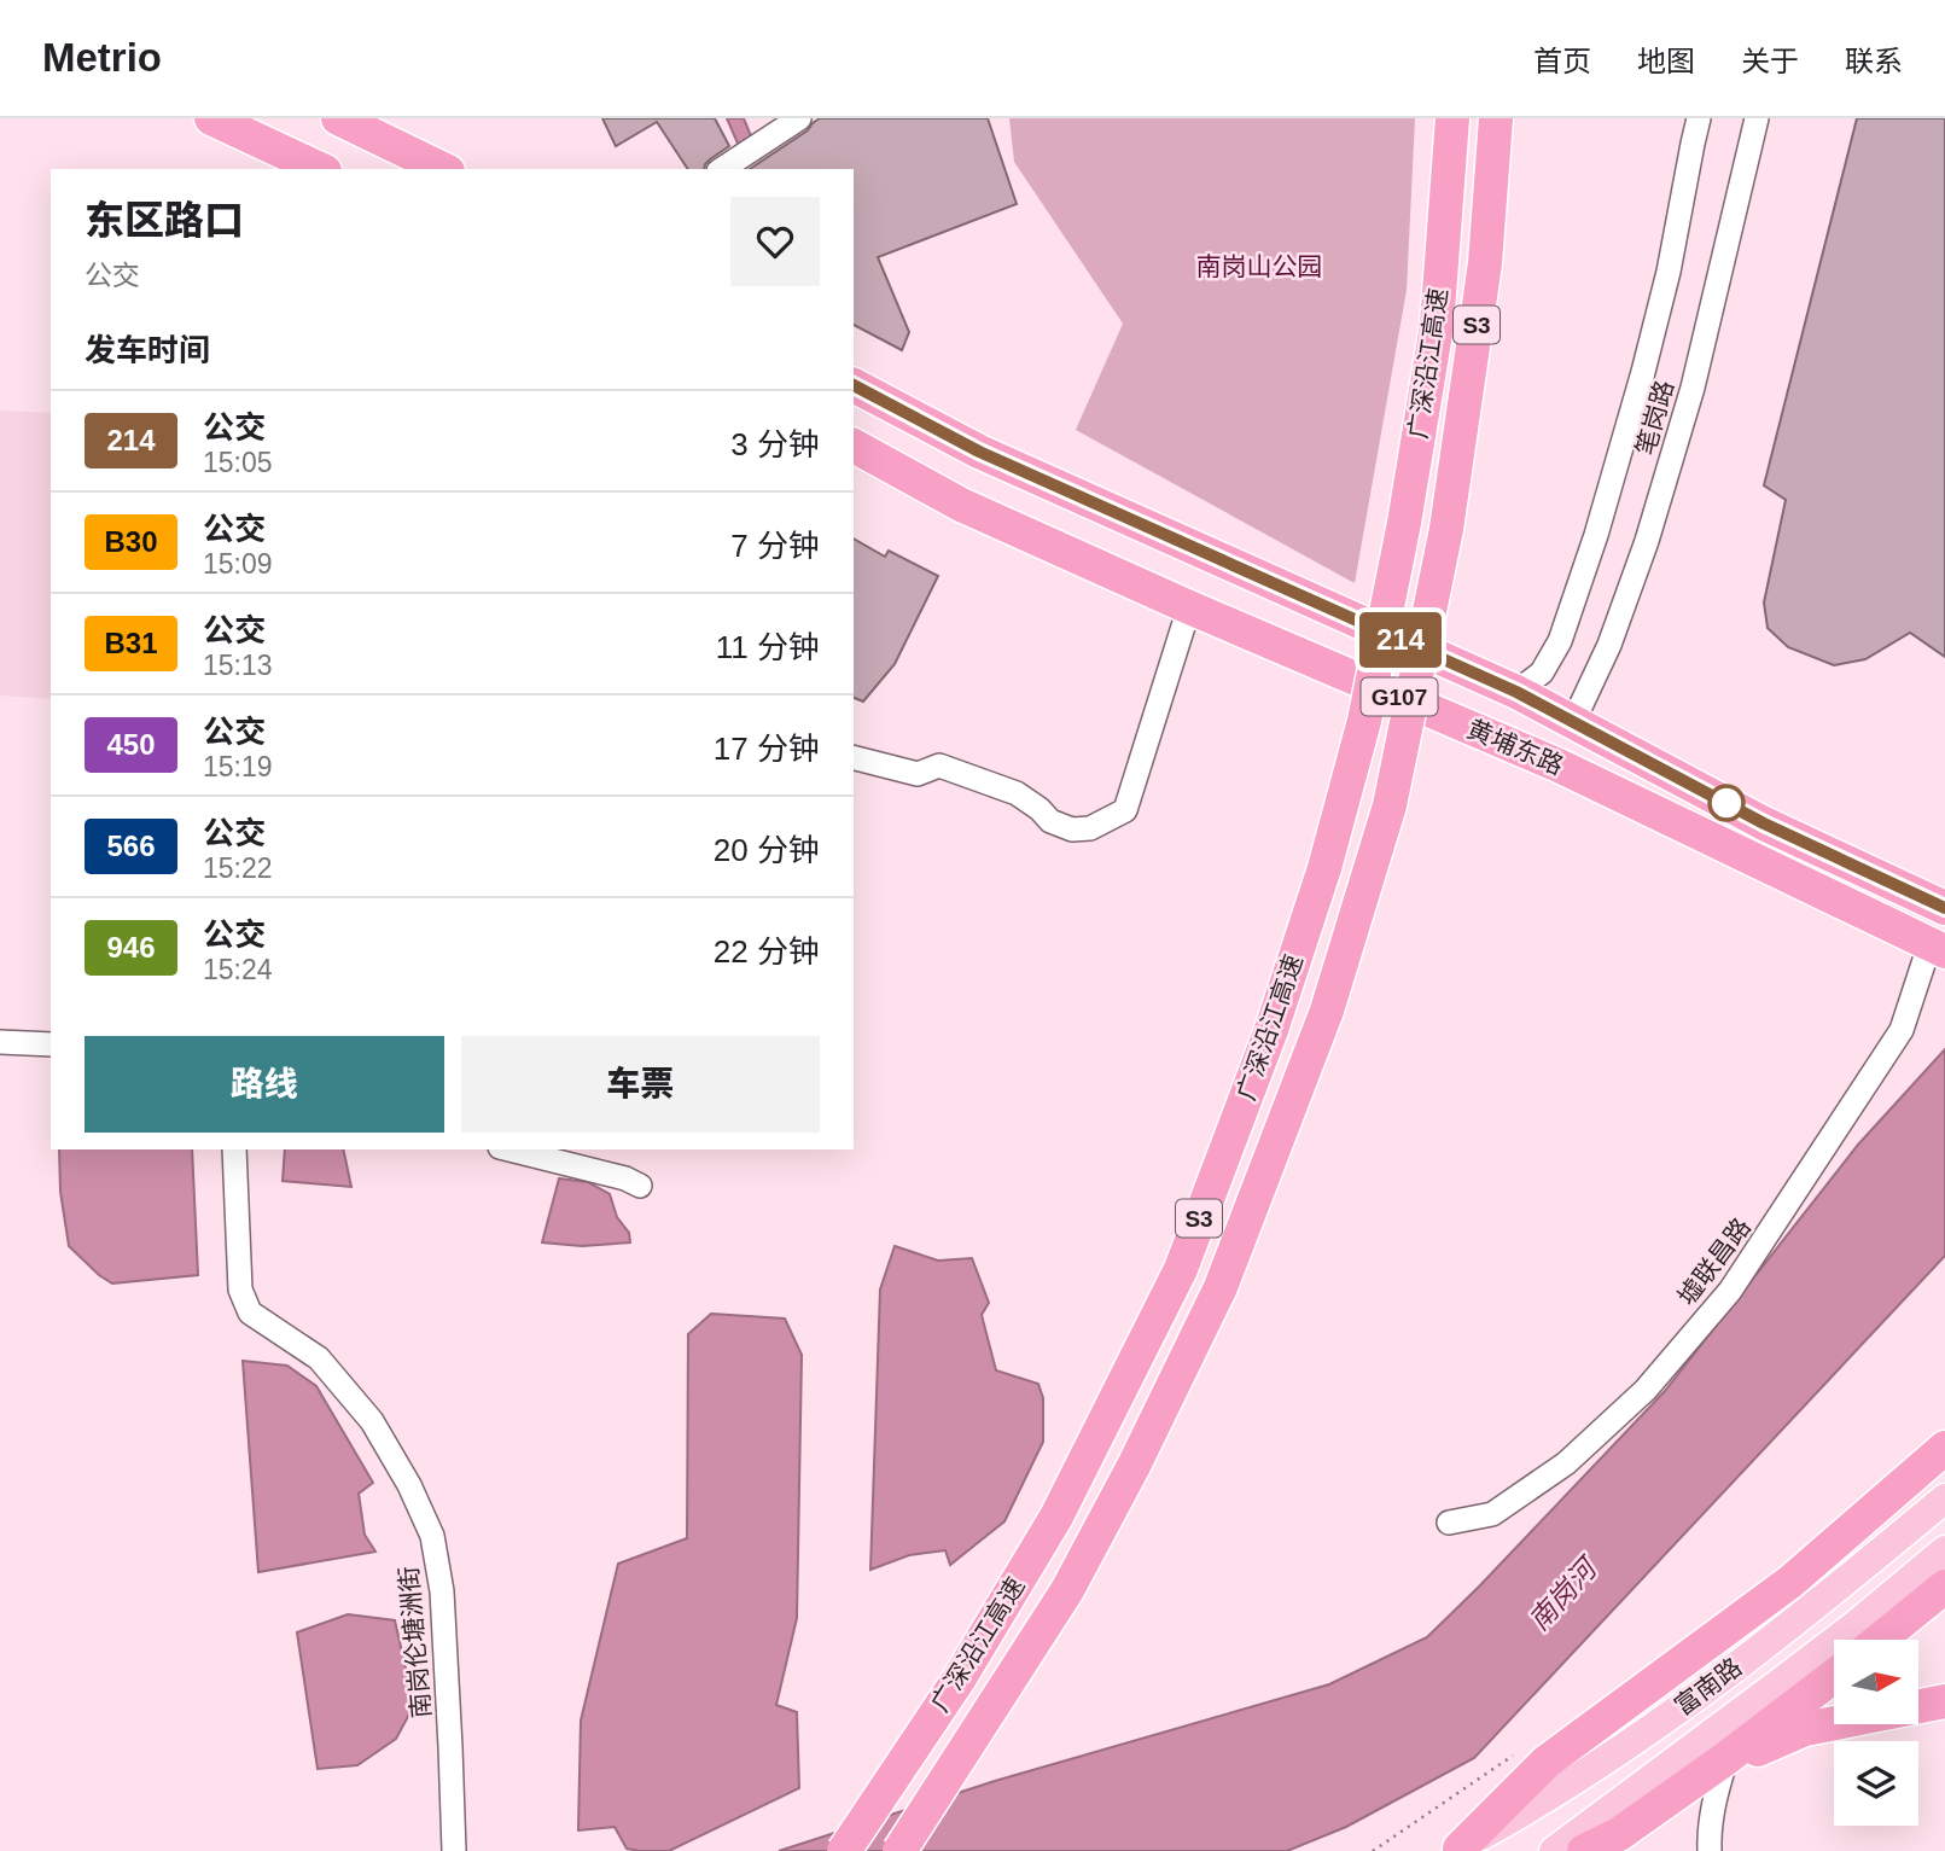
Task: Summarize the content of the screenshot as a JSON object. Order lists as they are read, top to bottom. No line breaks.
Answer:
{"streets":{"highway":["S3","广深沿江高速","G107","黄埔东路"],"main road":["富南路"],"street":["笔岗路","墟联昌路","南岗伦塘洲街"]},"crossings":[["笔岗路","黄埔东路"],["黄埔东路","墟联昌路"]],"water":["南岗河"],"parks":["南岗山公园"],"lines":["bus line 214"],"north":"right","page":{"header":"Metrio","nav":["首页","地图","关于","联系"],"on_map":"214","heading":[["东区路口","公交"],"发车时间"],"list":[{"mark":"214","name":"公交","note":"15:05","value":"3 分钟"},{"mark":"B30","name":"公交","note":"15:09","value":"7 分钟"},{"mark":"B31","name":"公交","note":"15:13","value":"11 分钟"},{"mark":"450","name":"公交","note":"15:19","value":"17 分钟"},{"mark":"566","name":"公交","note":"15:22","value":"20 分钟"},{"mark":"946","name":"公交","note":"15:24","value":"22 分钟"}],"buttons":["路线","车票"]}}
